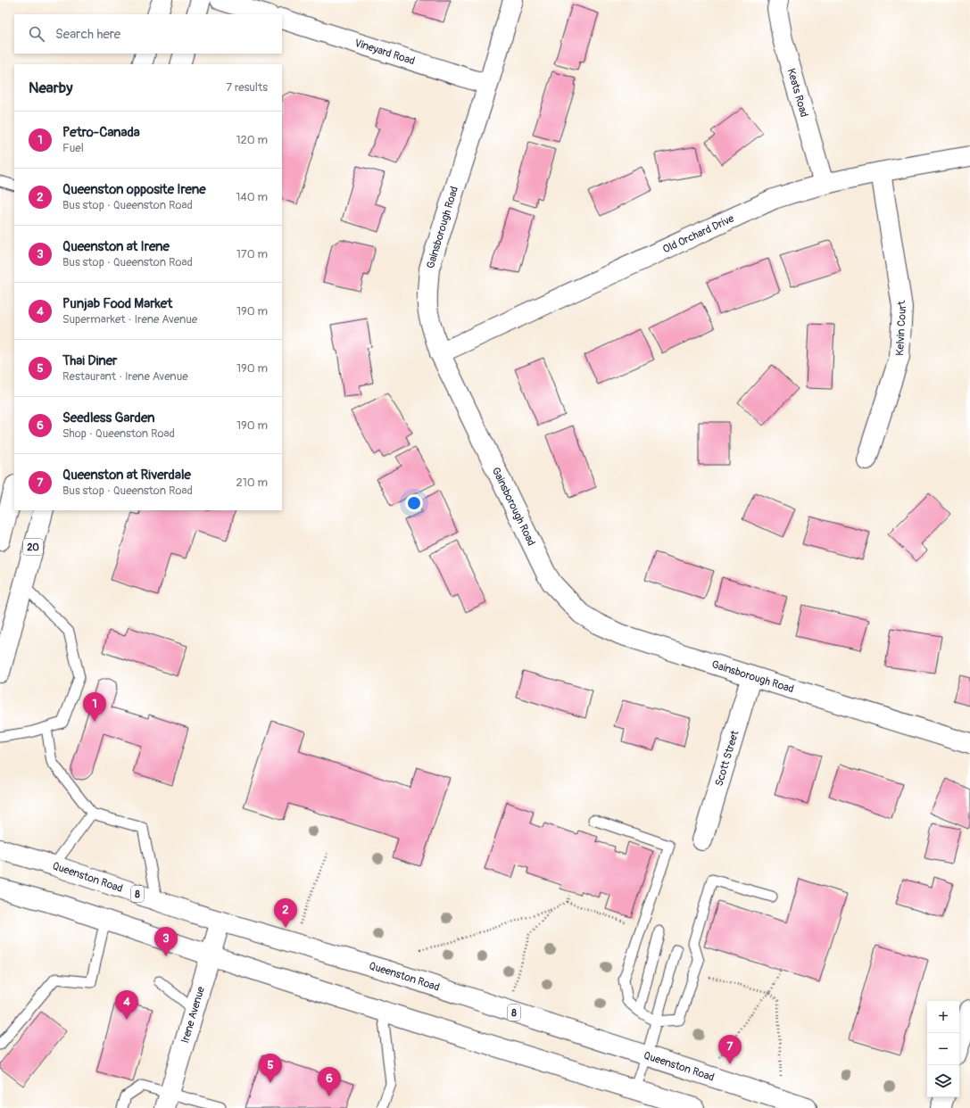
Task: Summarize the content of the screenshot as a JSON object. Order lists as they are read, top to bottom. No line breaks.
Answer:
{"streets":{"street":["Vineyard Road","Keats Road","Gainsborough Road","Old Orchard Drive","Kelvin Court","20","Scott Street","Queenston Road","8","Irene Avenue"]},"crossings":[["Vineyard Road","Gainsborough Road"],["Keats Road","Old Orchard Drive"],["Gainsborough Road","Old Orchard Drive"],["Gainsborough Road","Scott Street"],["Old Orchard Drive","Kelvin Court"],["Queenston Road","Irene Avenue"]],"page":{"search":"Search here","heading":["Nearby","7 results"],"list":[{"mark":"1","name":"Petro-Canada","note":"Fuel","value":"120 m"},{"mark":"2","name":"Queenston opposite Irene","note":"Bus stop · Queenston Road","value":"140 m"},{"mark":"3","name":"Queenston at Irene","note":"Bus stop · Queenston Road","value":"170 m"},{"mark":"4","name":"Punjab Food Market","note":"Supermarket · Irene Avenue","value":"190 m"},{"mark":"5","name":"Thai Diner","note":"Restaurant · Irene Avenue","value":"190 m"},{"mark":"6","name":"Seedless Garden","note":"Shop · Queenston Road","value":"190 m"},{"mark":"7","name":"Queenston at Riverdale","note":"Bus stop · Queenston Road","value":"210 m"}],"pins":["1","2","3","4","7","5","6"],"map_buttons":["+","−"]}}
